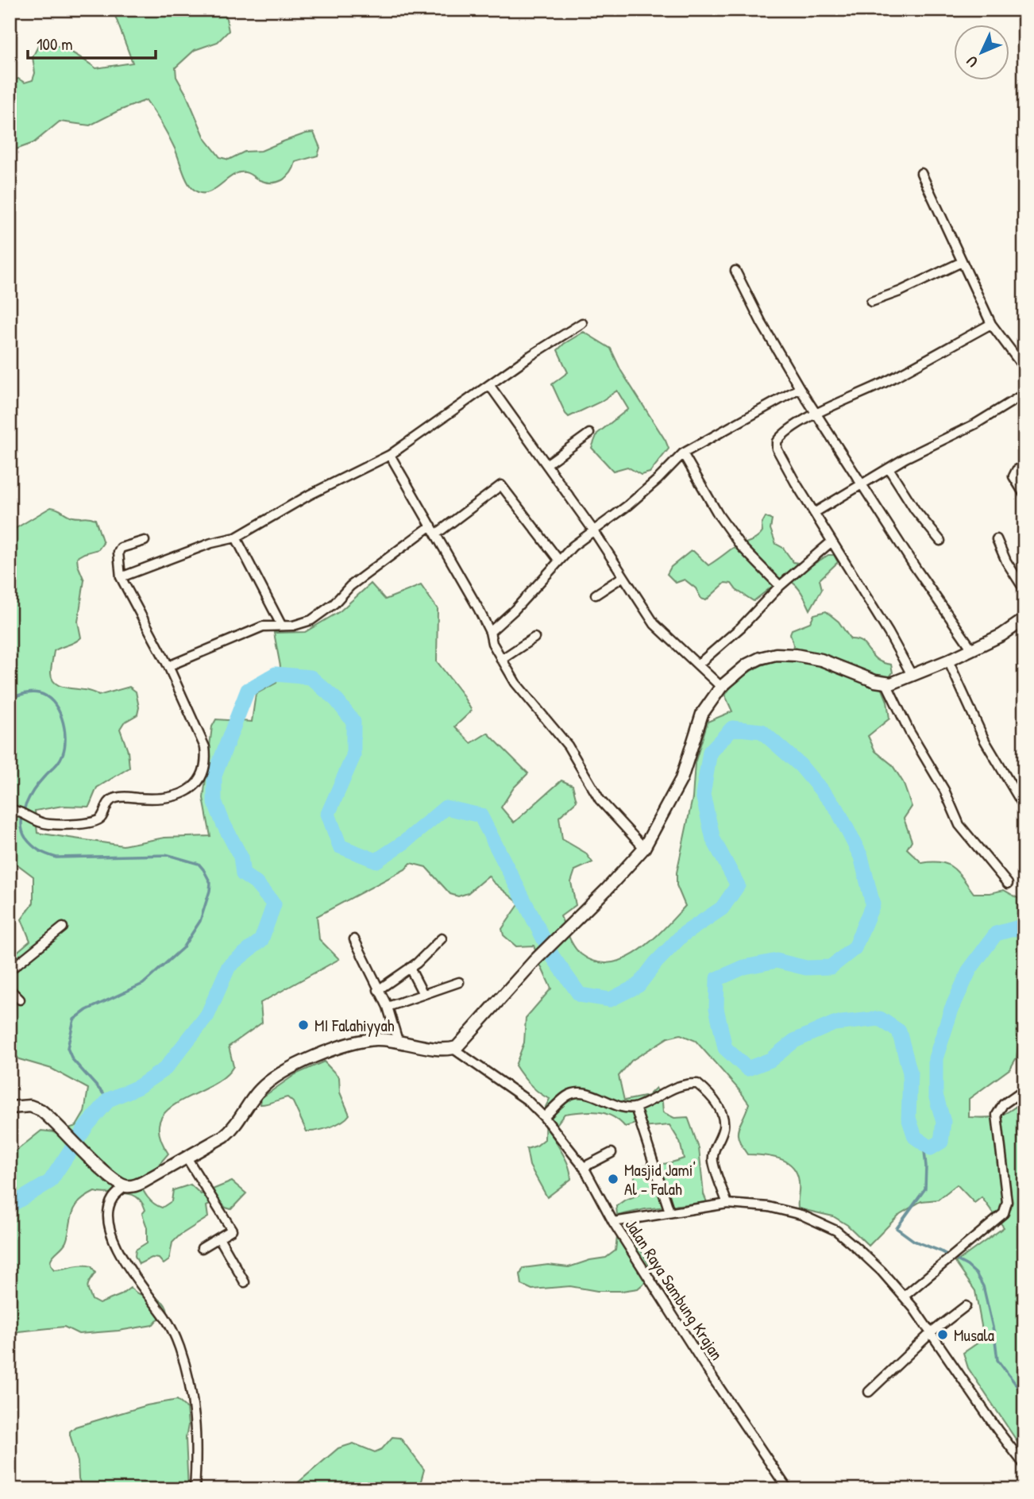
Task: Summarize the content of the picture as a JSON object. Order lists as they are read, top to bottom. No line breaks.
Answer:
{"streets":{"street":["Jalan Raya Sambung Krajan"]},"places":["MI Falahiyyah","Masjid Jami' Al - Falah","Musala"],"scale_bar":"100 m","north":"bottom left"}
